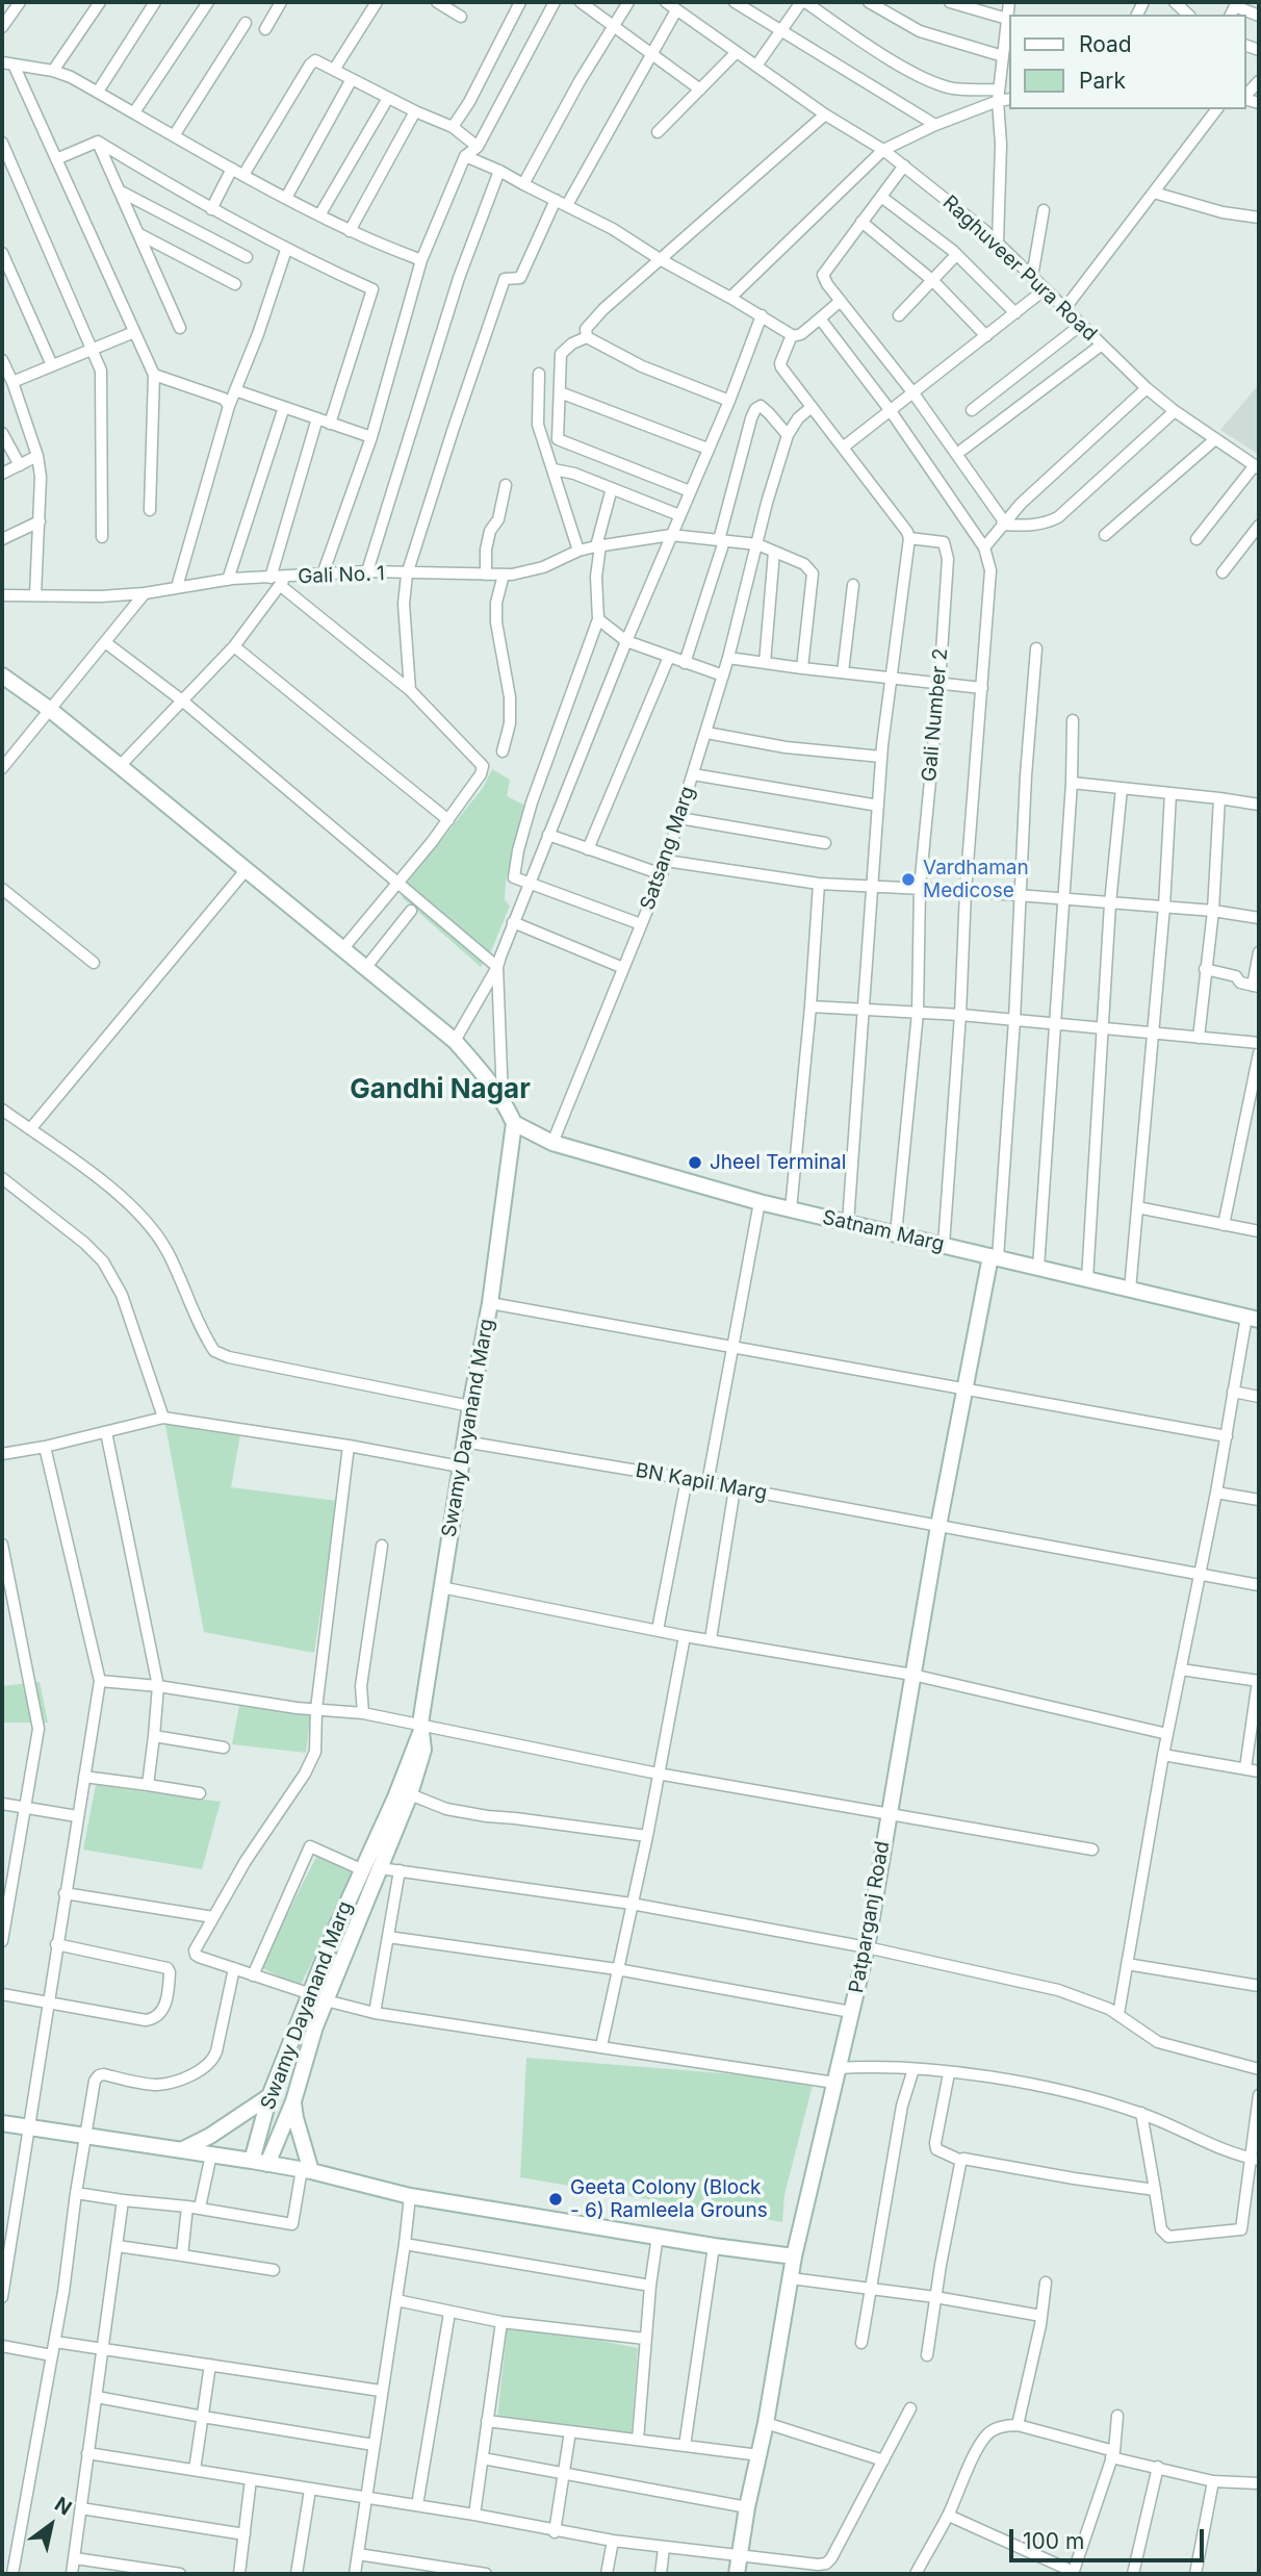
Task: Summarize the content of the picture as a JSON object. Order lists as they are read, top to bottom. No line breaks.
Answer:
{"streets":{"street":["Raghuveer Pura Road","Gali No. 1","Gali Number 2","Satsang Marg","Satnam Marg","Swamy Dayanand Marg","BN Kapil Marg","Patparganj Road"]},"crossings":[["Gali No. 1","Satsang Marg"],["Gali Number 2","Satnam Marg"],["Satsang Marg","Satnam Marg"],["Satnam Marg","Swamy Dayanand Marg"],["Satnam Marg","Patparganj Road"],["Swamy Dayanand Marg","BN Kapil Marg"],["BN Kapil Marg","Patparganj Road"]],"districts":["Gandhi Nagar"],"places":["Vardhaman Medicose","Jheel Terminal","Geeta Colony (Block - 6) Ramleela Grouns"],"legend":["Road","Park"],"scale_bar":"100 m","north":"top right"}
